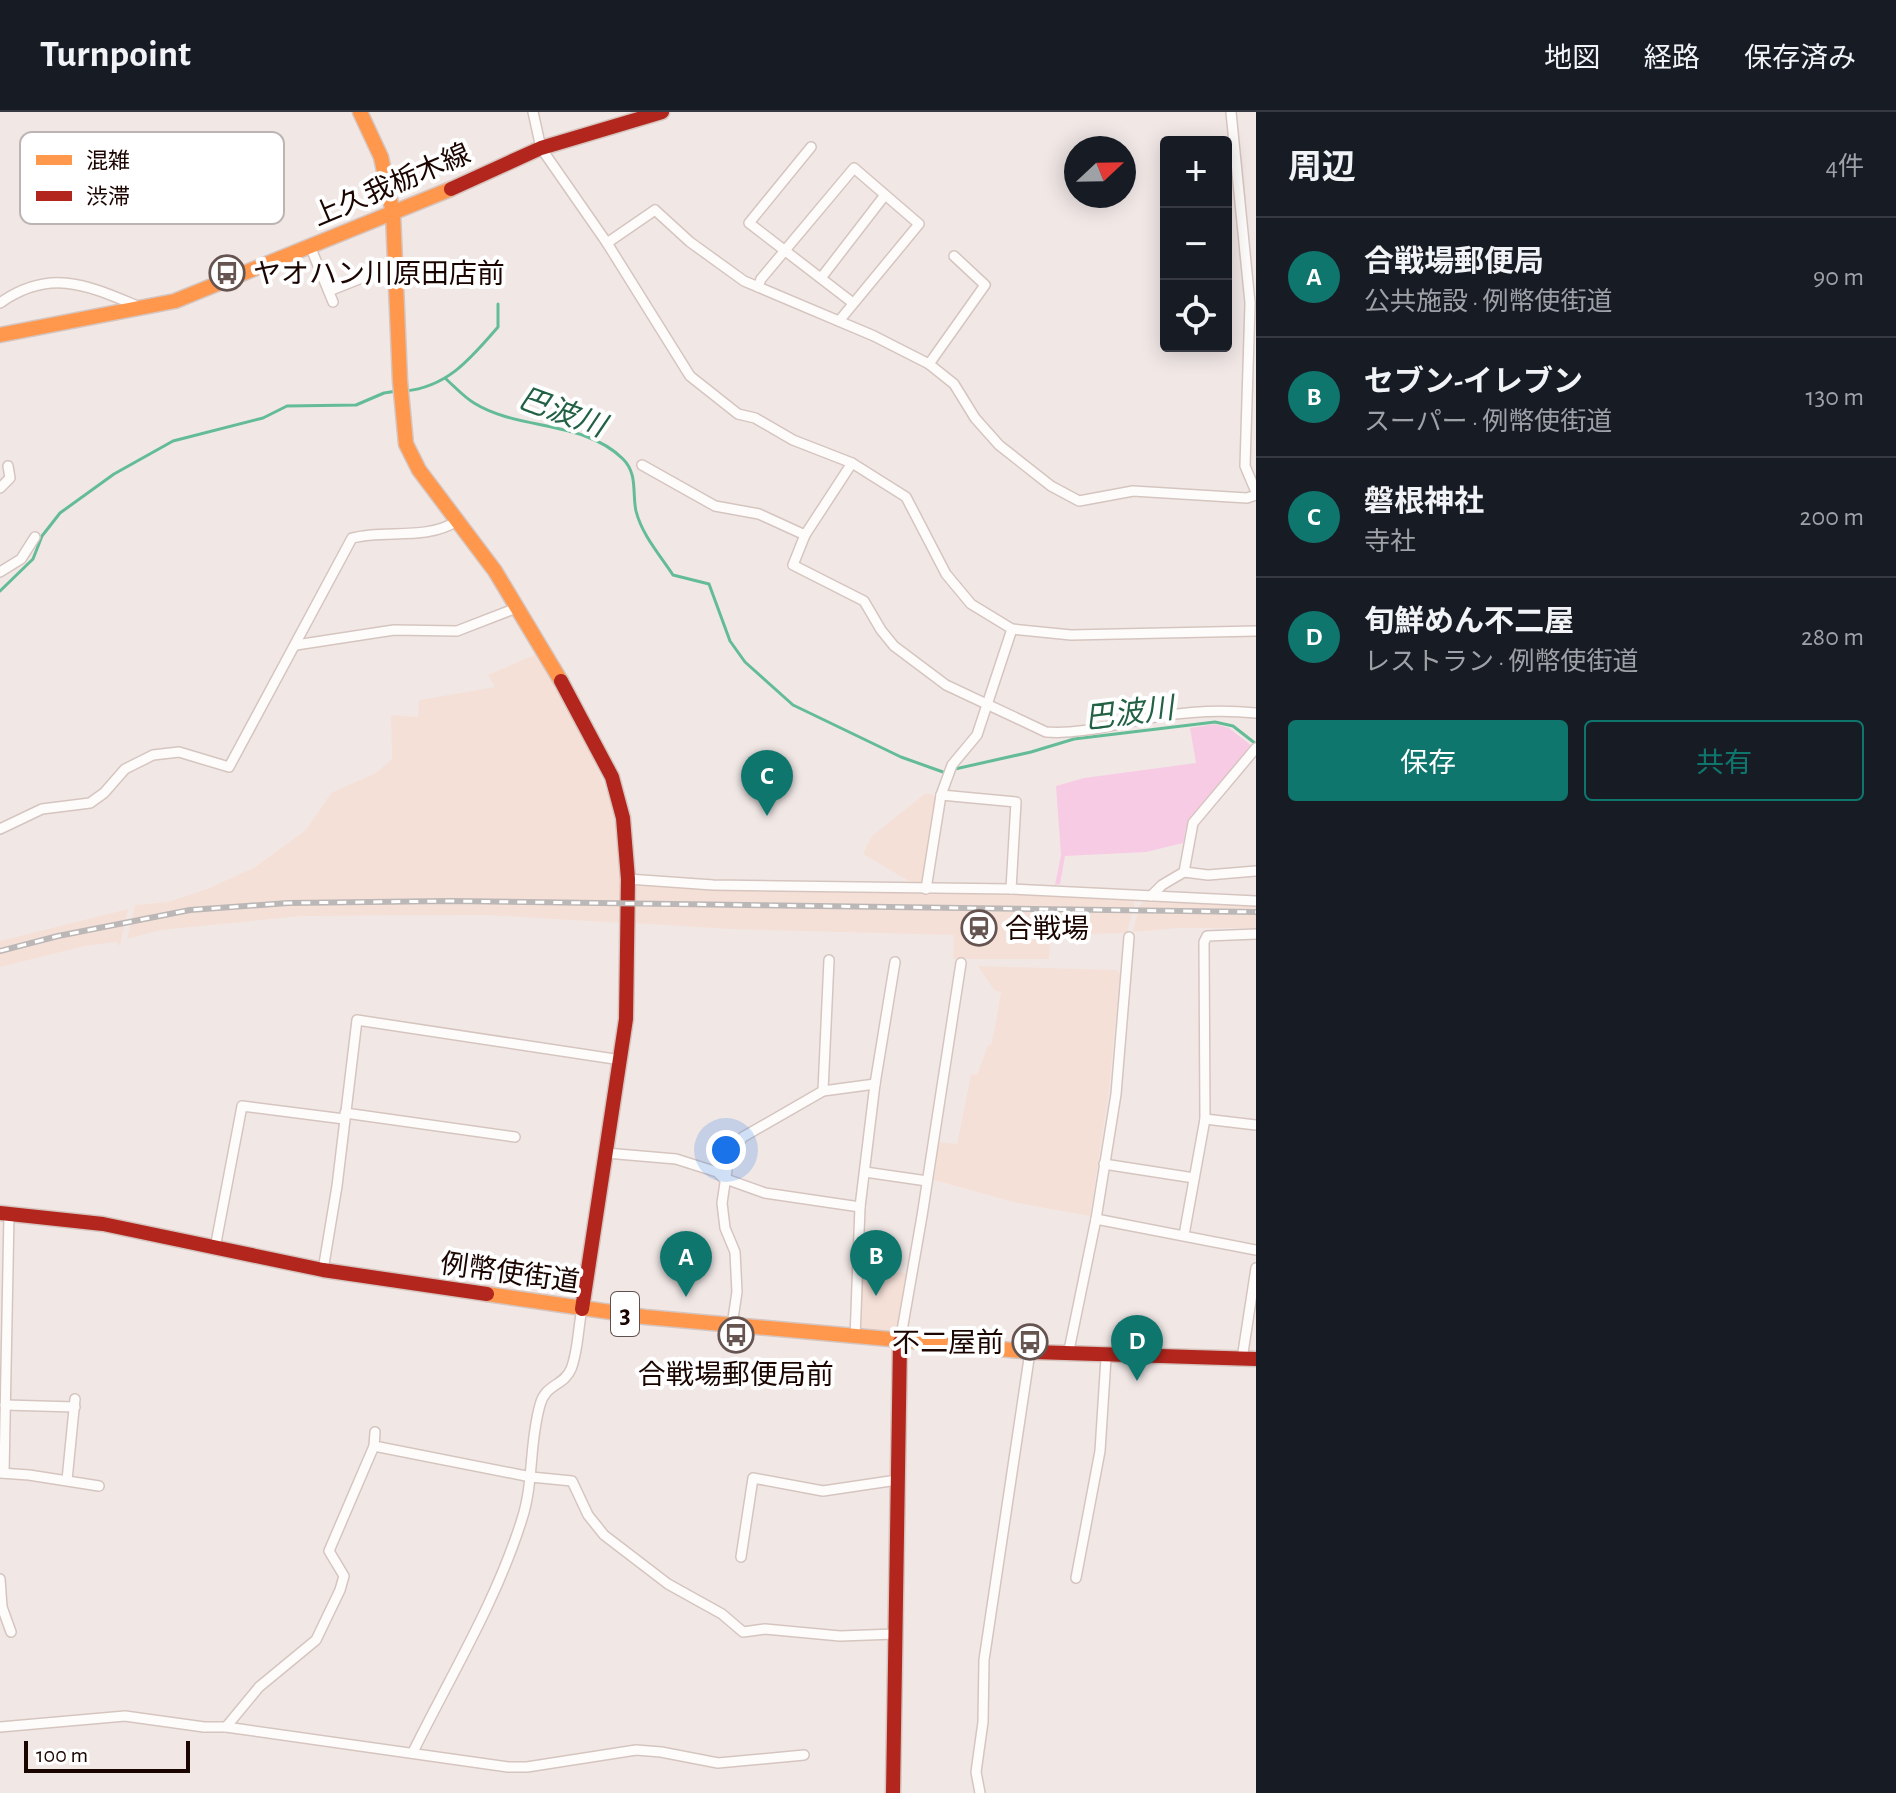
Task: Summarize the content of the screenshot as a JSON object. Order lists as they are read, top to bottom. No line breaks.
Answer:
{"streets":{"main road":["上久我栃木線","例幣使街道","3"]},"water":["巴波川"],"places":{"bus stop":["ヤオハン川原田店前","合戦場郵便局前","不二屋前"],"station":["合戦場"]},"legend":["混雑","渋滞"],"scale_bar":"100 m","north":"right","page":{"header":"Turnpoint","nav":["地図","経路","保存済み"],"heading":["周辺","4件"],"map_buttons":["+","−"],"list":[{"mark":"A","name":"合戦場郵便局","note":"公共施設 · 例幣使街道","value":"90 m"},{"mark":"B","name":"セブン-イレブン","note":"スーパー · 例幣使街道","value":"130 m"},{"mark":"C","name":"磐根神社","note":"寺社","value":"200 m"},{"mark":"D","name":"旬鮮めん不二屋","note":"レストラン · 例幣使街道","value":"280 m"}],"buttons":["保存","共有"],"pins":["C","B","A","D"],"scale":"100 m"}}
